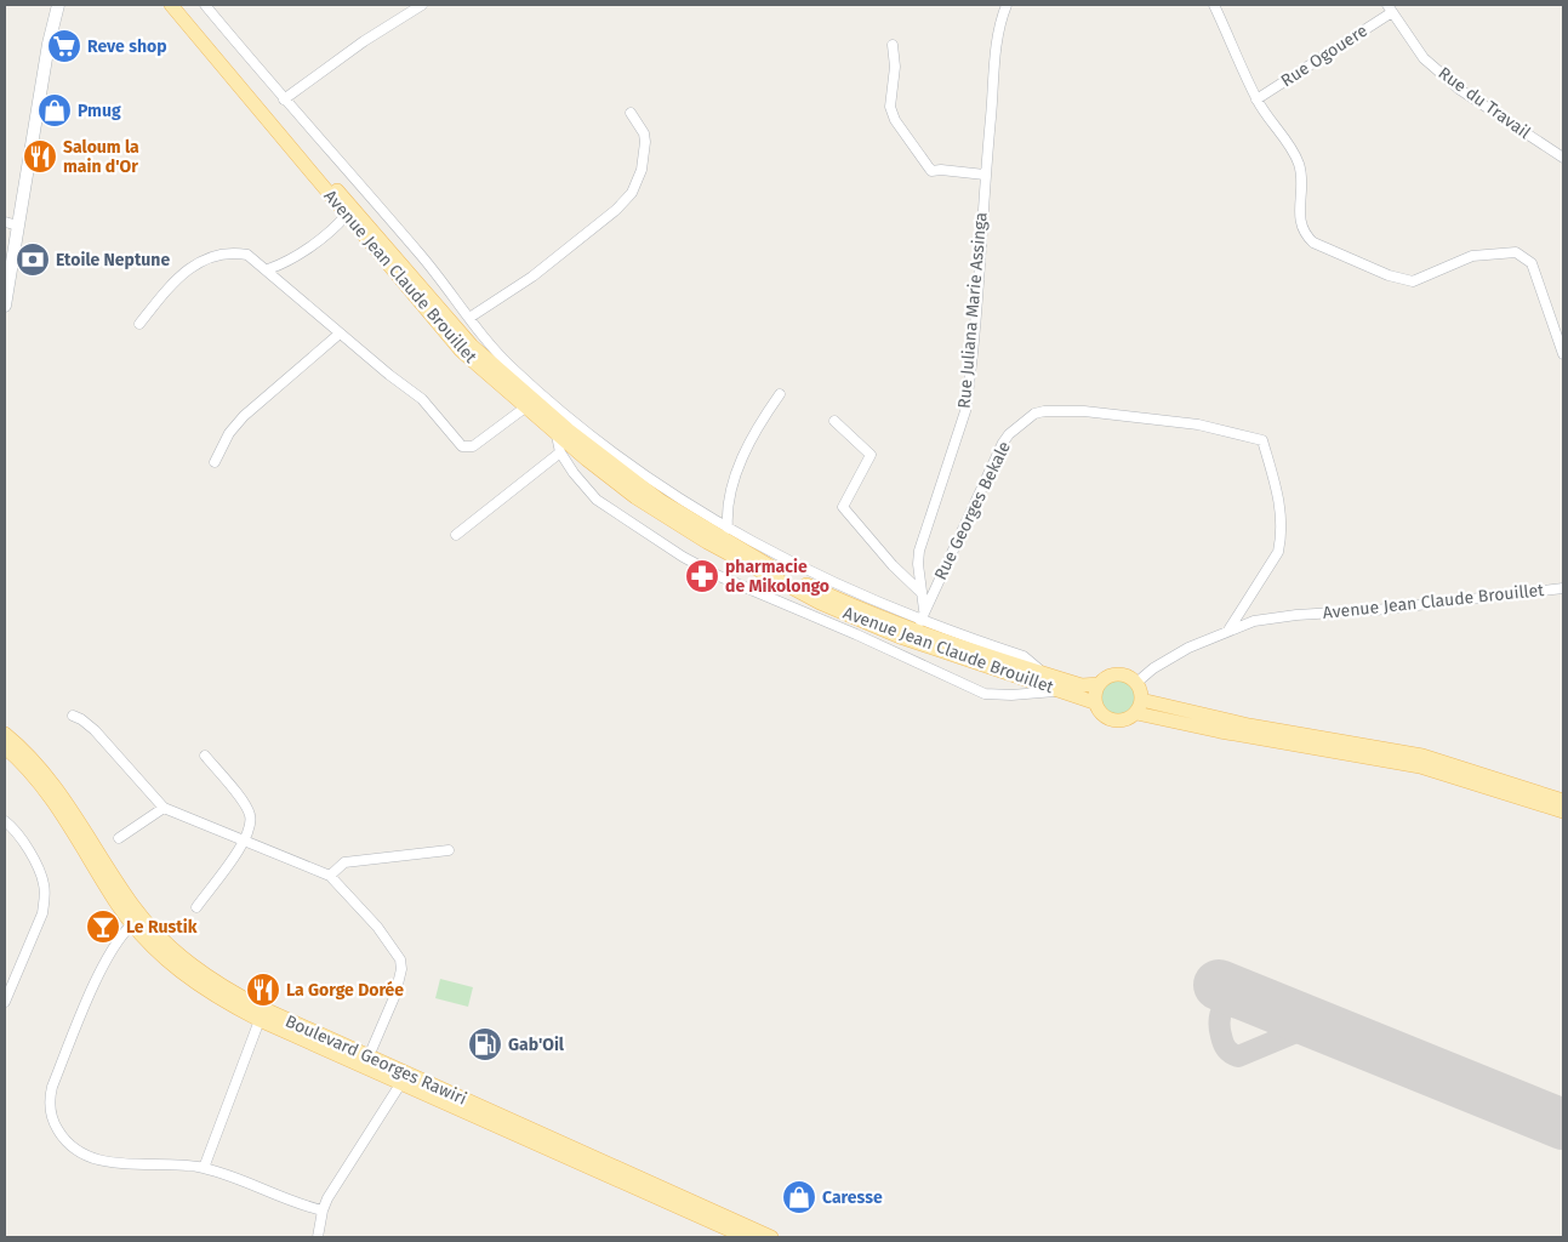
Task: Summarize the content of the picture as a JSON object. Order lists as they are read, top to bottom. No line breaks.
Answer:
{"streets":{"main road":["Avenue Jean Claude Brouillet","Boulevard Georges Rawiri"],"street":["Rue Ogouere","Rue du Travail","Rue Juliana Marie Assinga","Rue Georges Bekale"]},"crossings":[["Rue Ogouere","Rue du Travail"],["Avenue Jean Claude Brouillet","Rue Georges Bekale"],["Rue Juliana Marie Assinga","Rue Georges Bekale"]],"places":{"supermarket":["Reve shop"],"shop":["Pmug","Caresse"],"restaurant":["Saloum la main d'Or","La Gorge Dorée"],"bank":["Etoile Neptune"],"pharmacy":["pharmacie de Mikolongo"],"bar":["Le Rustik"],"fuel station":["Gab'Oil"]}}
